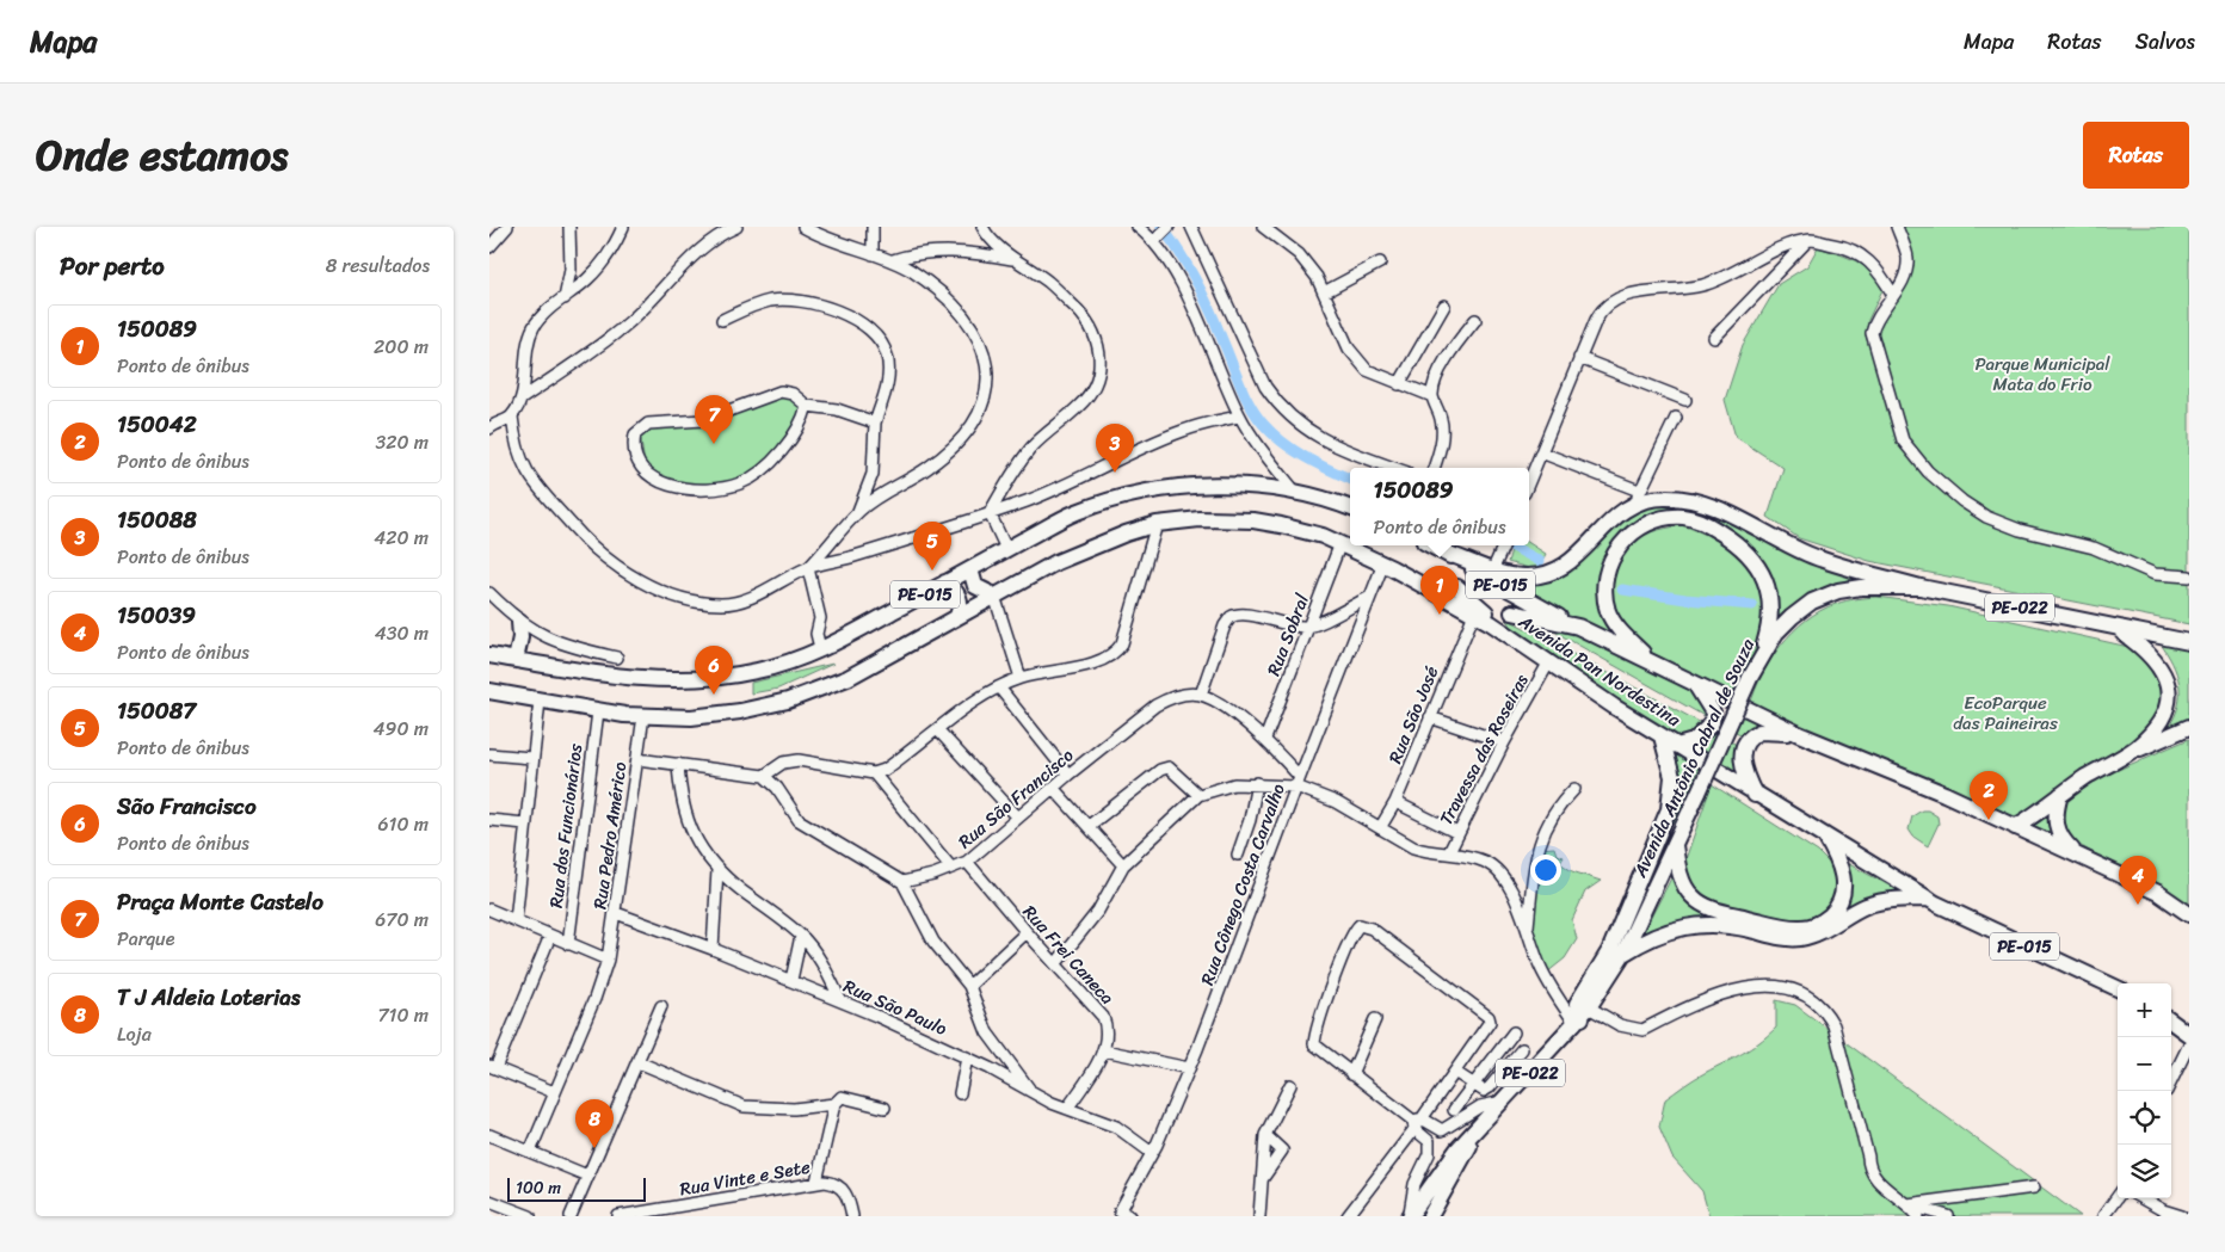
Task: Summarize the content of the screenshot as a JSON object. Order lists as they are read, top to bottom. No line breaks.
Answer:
{"streets":{"highway":["PE-015","PE-022","Avenida Pan Nordestina","Avenida Antônio Cabral de Souza"],"street":["Rua Sobral","Rua São José","Travessa das Roseiras","Rua São Francisco","Rua dos Funcionários","Rua Pedro Américo","Rua Cônego Costa Carvalho","Rua Frei Caneca","Rua São Paulo","Rua Vinte e Sete"]},"crossings":[["PE-015","Avenida Pan Nordestina"],["Rua Sobral","Avenida Pan Nordestina"],["Avenida Pan Nordestina","Rua São José"],["Avenida Pan Nordestina","Travessa das Roseiras"],["Avenida Pan Nordestina","Rua dos Funcionários"],["Avenida Pan Nordestina","Rua Pedro Américo"],["Avenida Pan Nordestina","Rua Cônego Costa Carvalho"],["Rua São Francisco","Rua Frei Caneca"],["Rua Pedro Américo","Rua São Paulo"],["Rua Cônego Costa Carvalho","Rua São Paulo"]],"parks":["Parque Municipal Mata do Frio","EcoParque das Paineiras"],"scale_bar":"100 m","page":{"header":"Mapa","nav":["Mapa","Rotas","Salvos"],"title":"Onde estamos","buttons":"Rotas","heading":["Por perto","8 resultados"],"list":[{"mark":"1","name":"150089","note":"Ponto de ônibus","value":"200 m"},{"mark":"2","name":"150042","note":"Ponto de ônibus","value":"320 m"},{"mark":"3","name":"150088","note":"Ponto de ônibus","value":"420 m"},{"mark":"4","name":"150039","note":"Ponto de ônibus","value":"430 m"},{"mark":"5","name":"150087","note":"Ponto de ônibus","value":"490 m"},{"mark":"6","name":"São Francisco","note":"Ponto de ônibus","value":"610 m"},{"mark":"7","name":"Praça Monte Castelo","note":"Parque","value":"670 m"},{"mark":"8","name":"T J Aldeia Loterias","note":"Loja","value":"710 m"}],"pins":["7","3","5","1","6","2","4","8"],"popup":["150089","Ponto de ônibus"],"map_buttons":["+","−"],"scale":"100 m"}}
